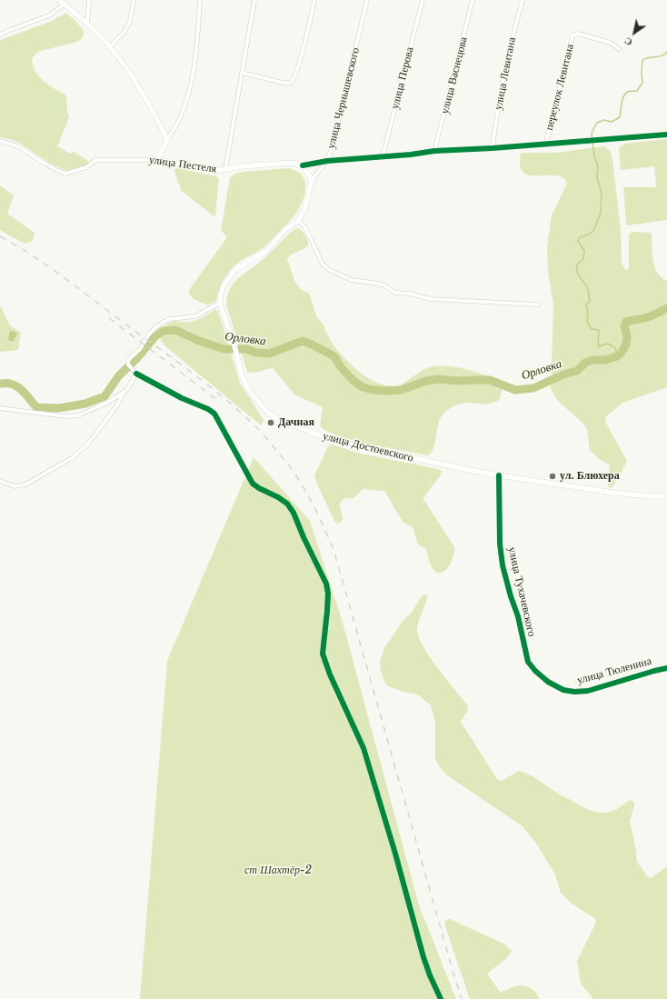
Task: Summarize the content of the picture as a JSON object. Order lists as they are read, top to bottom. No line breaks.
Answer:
{"streets":{"main road":["улица Чернышевского","улица Пестеля","улица Достоевского"],"street":["улица Левитана","улица Васнецова","улица Перова","переулок Левитана","улица Тухачевского","улица Тюленина"]},"crossings":[["улица Достоевского","улица Тухачевского"],["улица Тухачевского","улица Тюленина"]],"water":["Орловка"],"parks":["ст Шахтёр-2"],"places":["Дачная","ул. Блюхера"],"north":"bottom left"}
